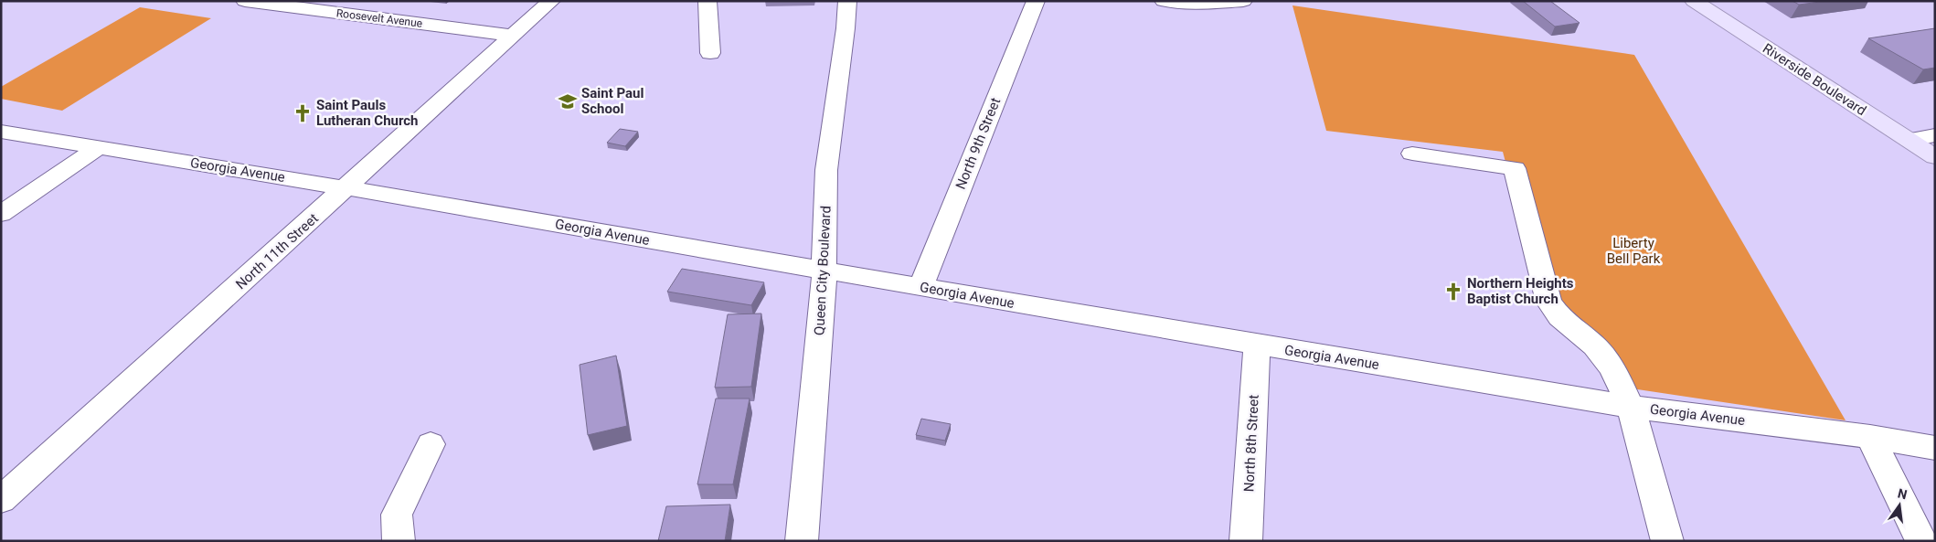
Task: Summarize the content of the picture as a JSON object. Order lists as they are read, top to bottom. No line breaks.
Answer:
{"streets":{"main road":["Riverside Boulevard"],"street":["Roosevelt Avenue","North 9th Street","Georgia Avenue","North 11th Street","Queen City Boulevard","North 8th Street"]},"crossings":[["Roosevelt Avenue","North 11th Street"],["North 9th Street","Georgia Avenue"],["Georgia Avenue","North 11th Street"],["Georgia Avenue","Queen City Boulevard"],["Georgia Avenue","North 8th Street"]],"parks":["Liberty Bell Park"],"places":{"school or university":["Saint Paul School"],"church":["Saint Pauls Lutheran Church","Northern Heights Baptist Church"]},"north":"top"}
